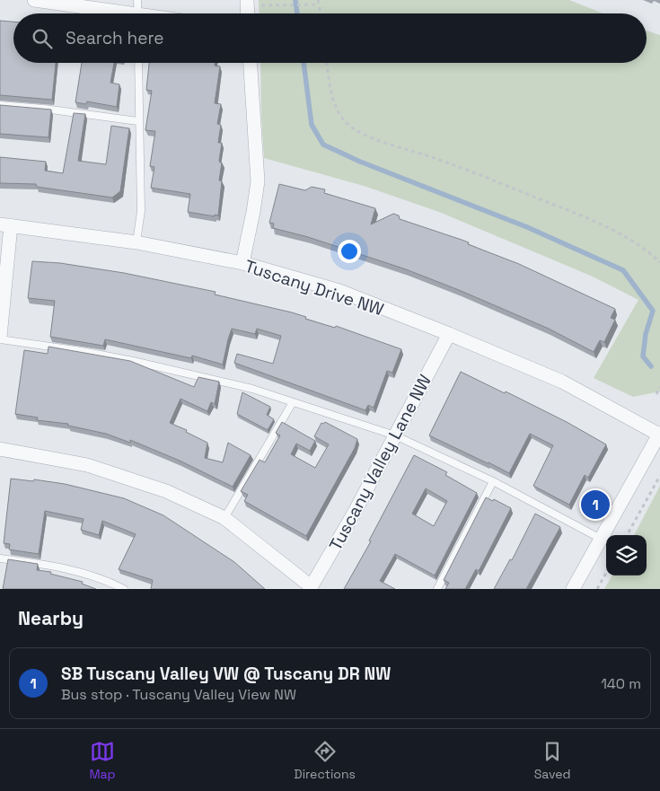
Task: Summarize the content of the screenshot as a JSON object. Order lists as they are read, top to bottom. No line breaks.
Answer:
{"streets":{"street":["Tuscany Drive NW","Tuscany Valley Lane NW"]},"crossings":[["Tuscany Drive NW","Tuscany Valley Lane NW"]],"page":{"search":"Search here","pins":"1","heading":"Nearby","list":[{"mark":"1","name":"SB Tuscany Valley VW @ Tuscany DR NW","note":"Bus stop · Tuscany Valley View NW","value":"140 m"}],"nav":["Map","Directions","Saved"]}}
